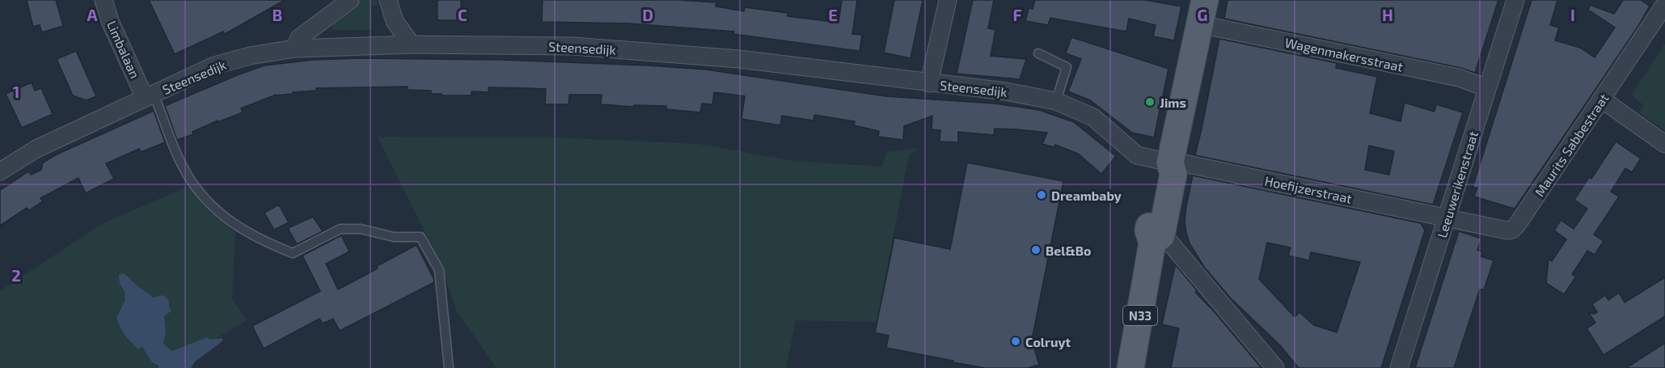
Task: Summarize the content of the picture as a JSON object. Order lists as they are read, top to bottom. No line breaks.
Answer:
{"streets":{"main road":["N33"],"street":["Steensedijk","Limbalaan","Wagenmakersstraat","Maurits Sabbestraat","Leeuwerikenstraat","Hoefijzerstraat"]},"crossings":[["Steensedijk","Limbalaan"],["Steensedijk","Hoefijzerstraat"],["Steensedijk","N33"],["Wagenmakersstraat","Leeuwerikenstraat"],["Wagenmakersstraat","N33"],["Maurits Sabbestraat","Leeuwerikenstraat"],["Maurits Sabbestraat","Hoefijzerstraat"],["Leeuwerikenstraat","Hoefijzerstraat"],["Hoefijzerstraat","N33"]],"places":["Jims","Dreambaby","Bel&Bo","Colruyt"],"grid":{"columns":["A","B","C","D","E","F","G","H","I"],"rows":["1","2"]}}
